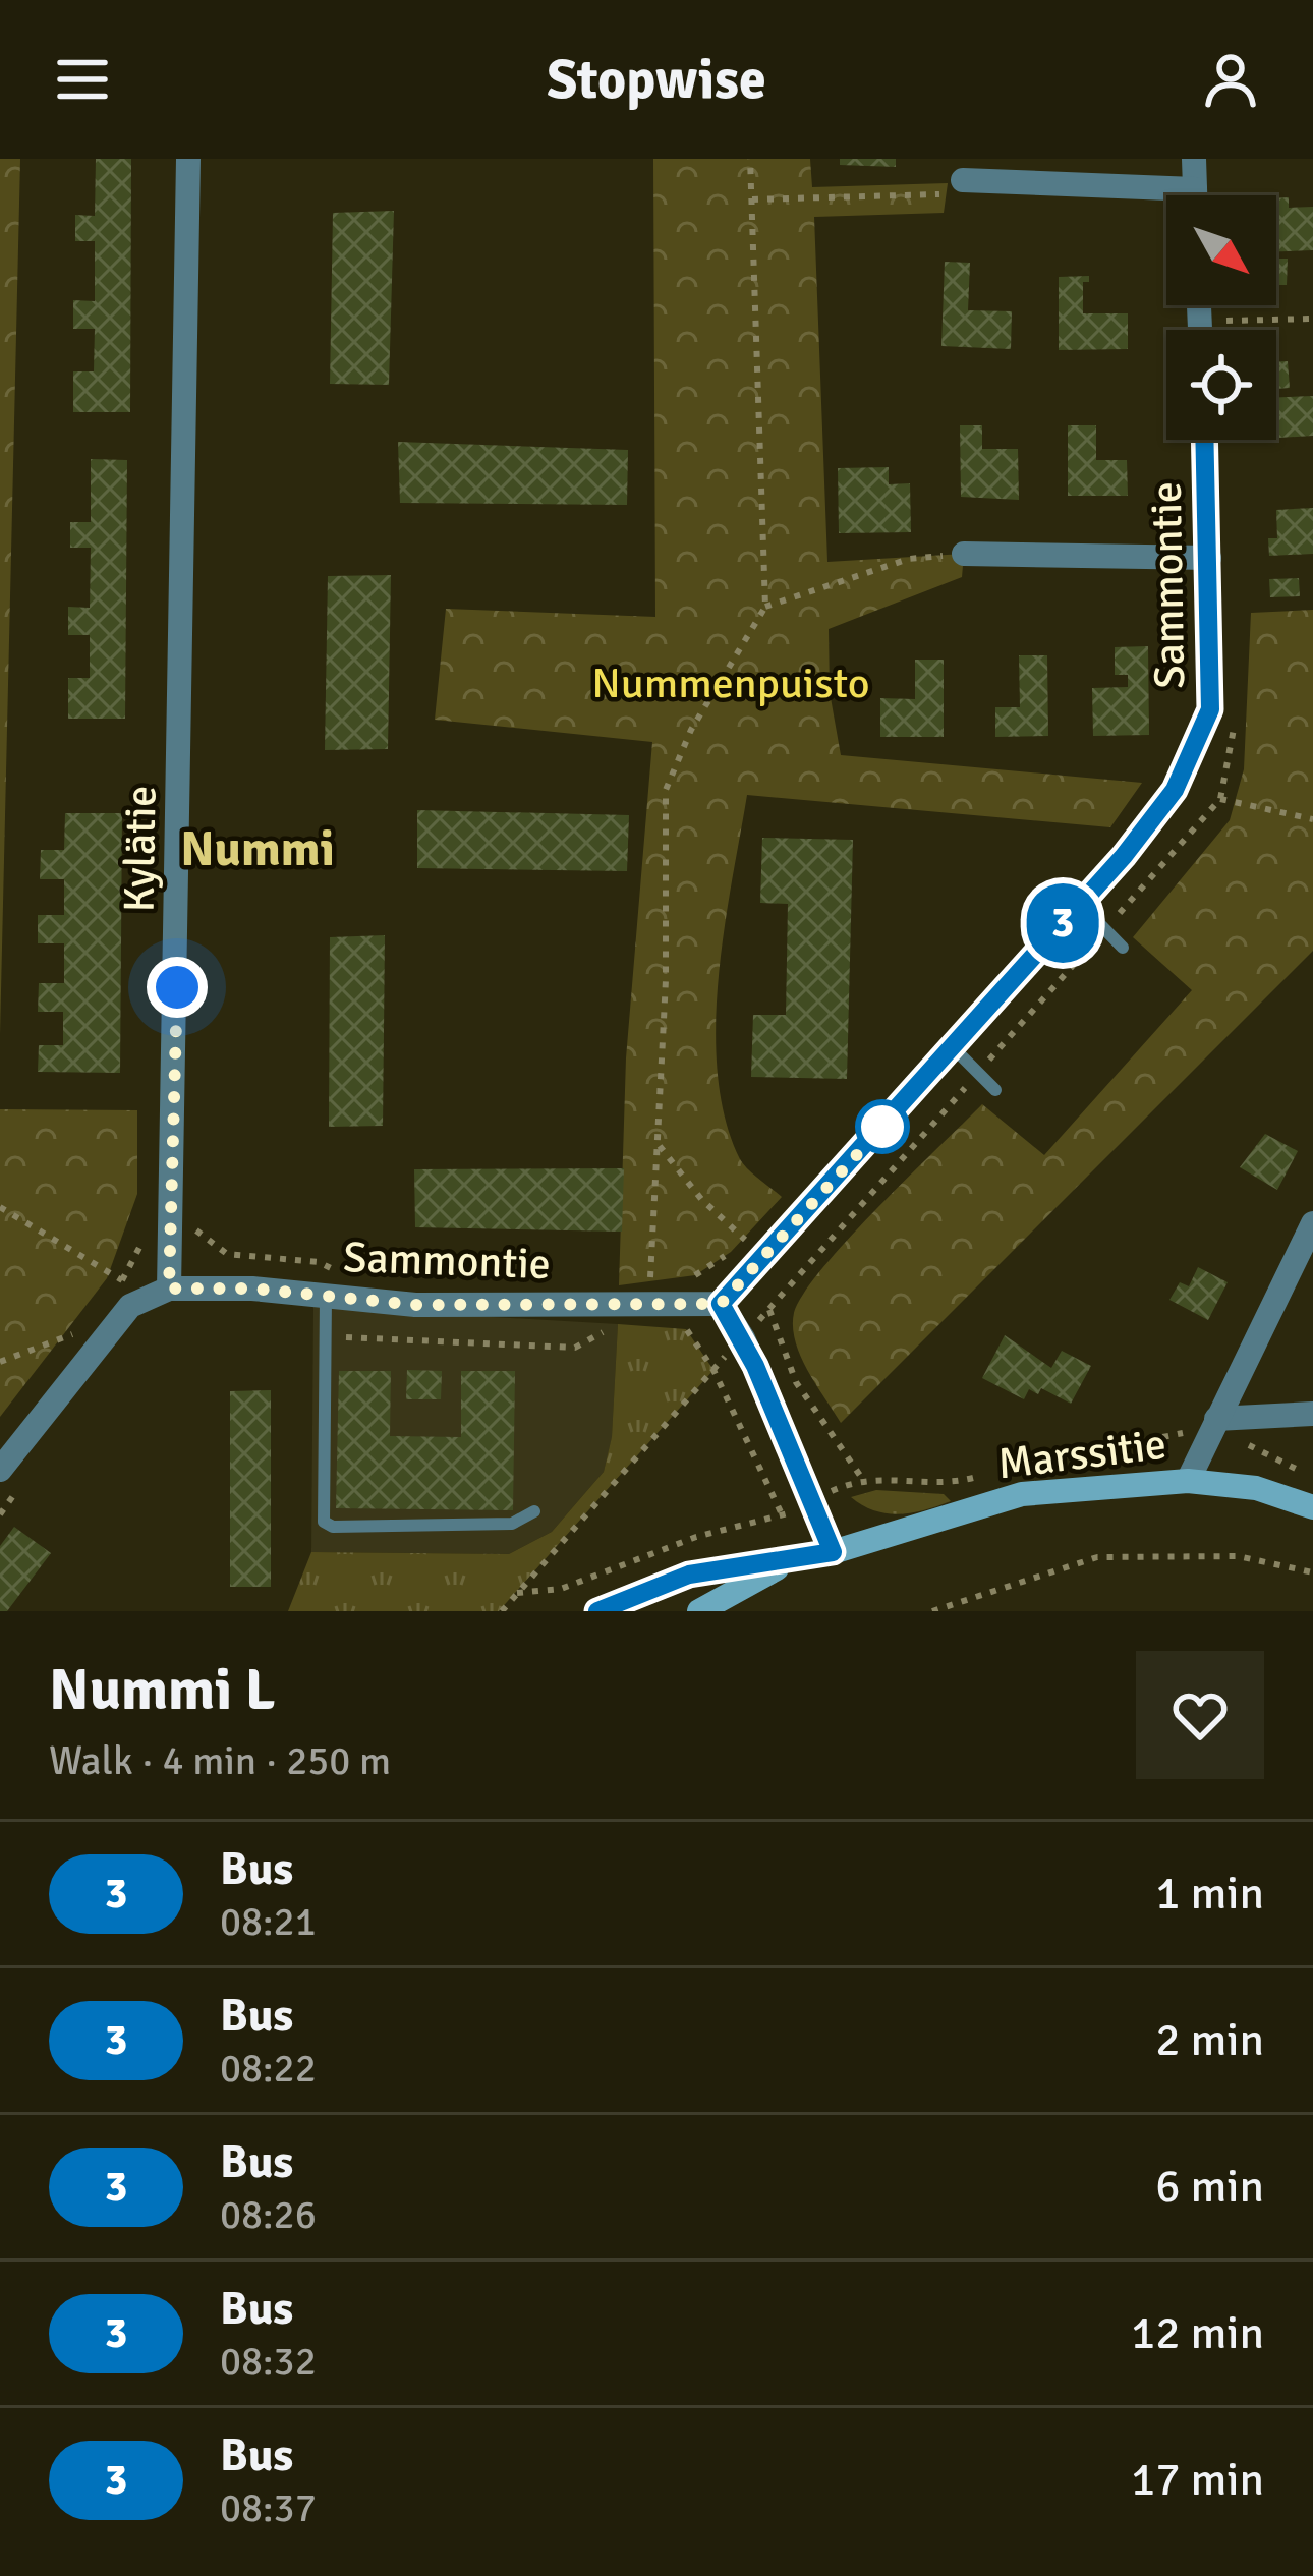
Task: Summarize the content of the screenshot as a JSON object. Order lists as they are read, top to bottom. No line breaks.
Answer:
{"streets":{"main road":["Marssitie"],"street":["Sammontie","Kylätie"]},"crossings":[["Sammontie","Kylätie"]],"districts":["Nummi"],"parks":["Nummenpuisto"],"lines":["bus line 3"],"north":"bottom right","page":{"header":"Stopwise","on_map":"3","heading":["Nummi L","Walk · 4 min · 250 m"],"list":[{"mark":"3","name":"Bus","note":"08:21","value":"1 min"},{"mark":"3","name":"Bus","note":"08:22","value":"2 min"},{"mark":"3","name":"Bus","note":"08:26","value":"6 min"},{"mark":"3","name":"Bus","note":"08:32","value":"12 min"},{"mark":"3","name":"Bus","note":"08:37","value":"17 min"}]}}
